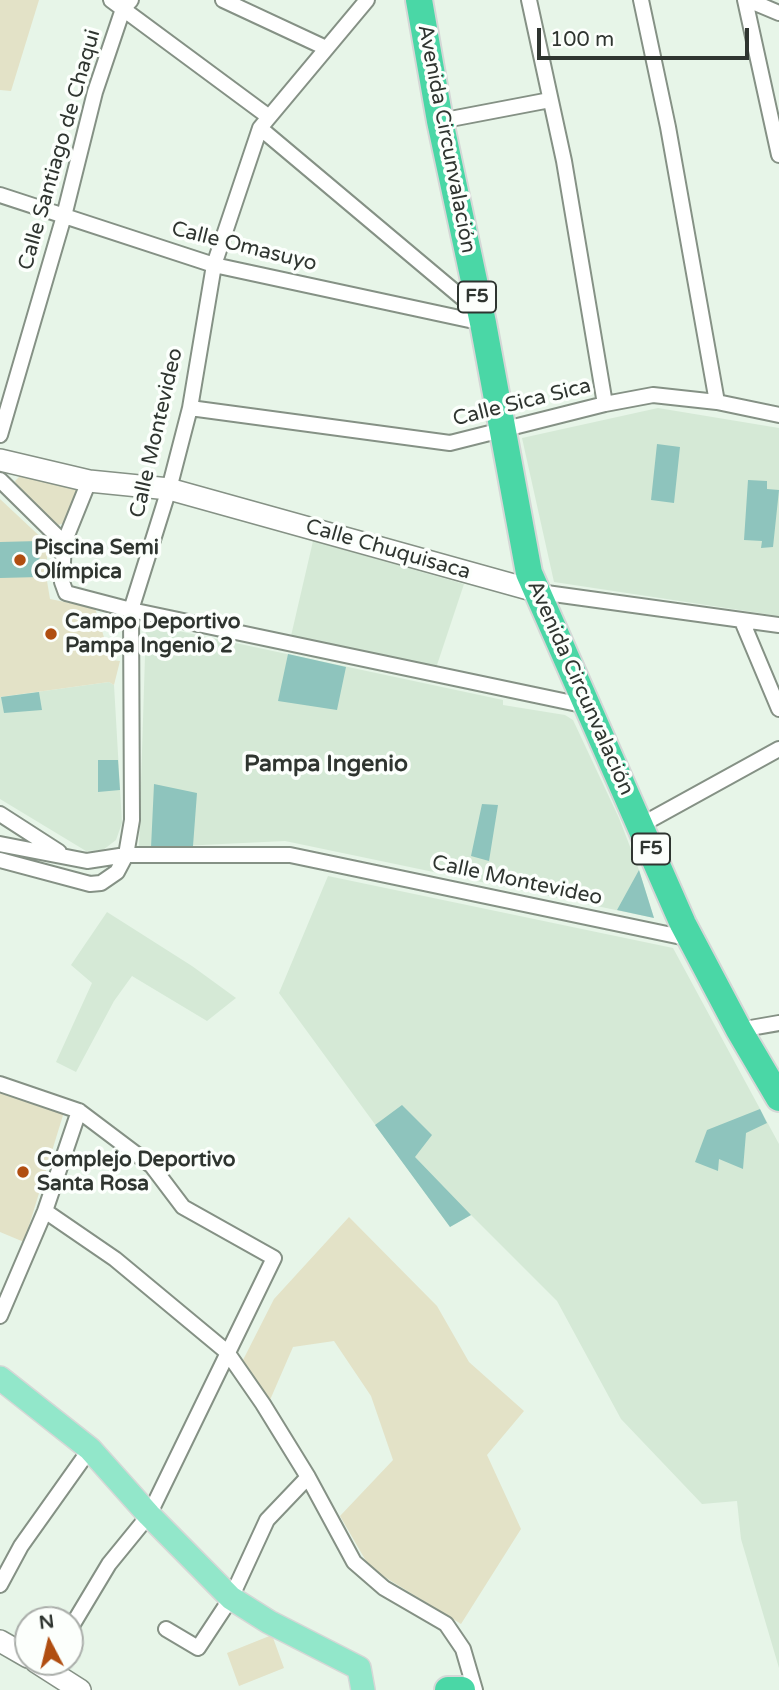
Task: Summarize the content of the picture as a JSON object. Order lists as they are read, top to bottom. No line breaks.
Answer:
{"streets":{"highway":["Avenida Circunvalación","F5"],"main road":["Calle Chuquisaca"],"street":["Calle Santiago de Chaqui","Calle Omasuyo","Calle Sica Sica","Calle Montevideo"]},"crossings":[["Avenida Circunvalación","Calle Omasuyo"],["Avenida Circunvalación","Calle Sica Sica"],["Avenida Circunvalación","Calle Montevideo"],["Avenida Circunvalación","Calle Chuquisaca"],["Calle Santiago de Chaqui","Calle Omasuyo"],["Calle Omasuyo","Calle Montevideo"],["Calle Sica Sica","Calle Montevideo"],["Calle Montevideo","Calle Chuquisaca"]],"districts":["Pampa Ingenio"],"places":["Piscina Semi Olímpica","Campo Deportivo Pampa Ingenio 2","Complejo Deportivo Santa Rosa"],"scale_bar":"100 m","north":"top"}
